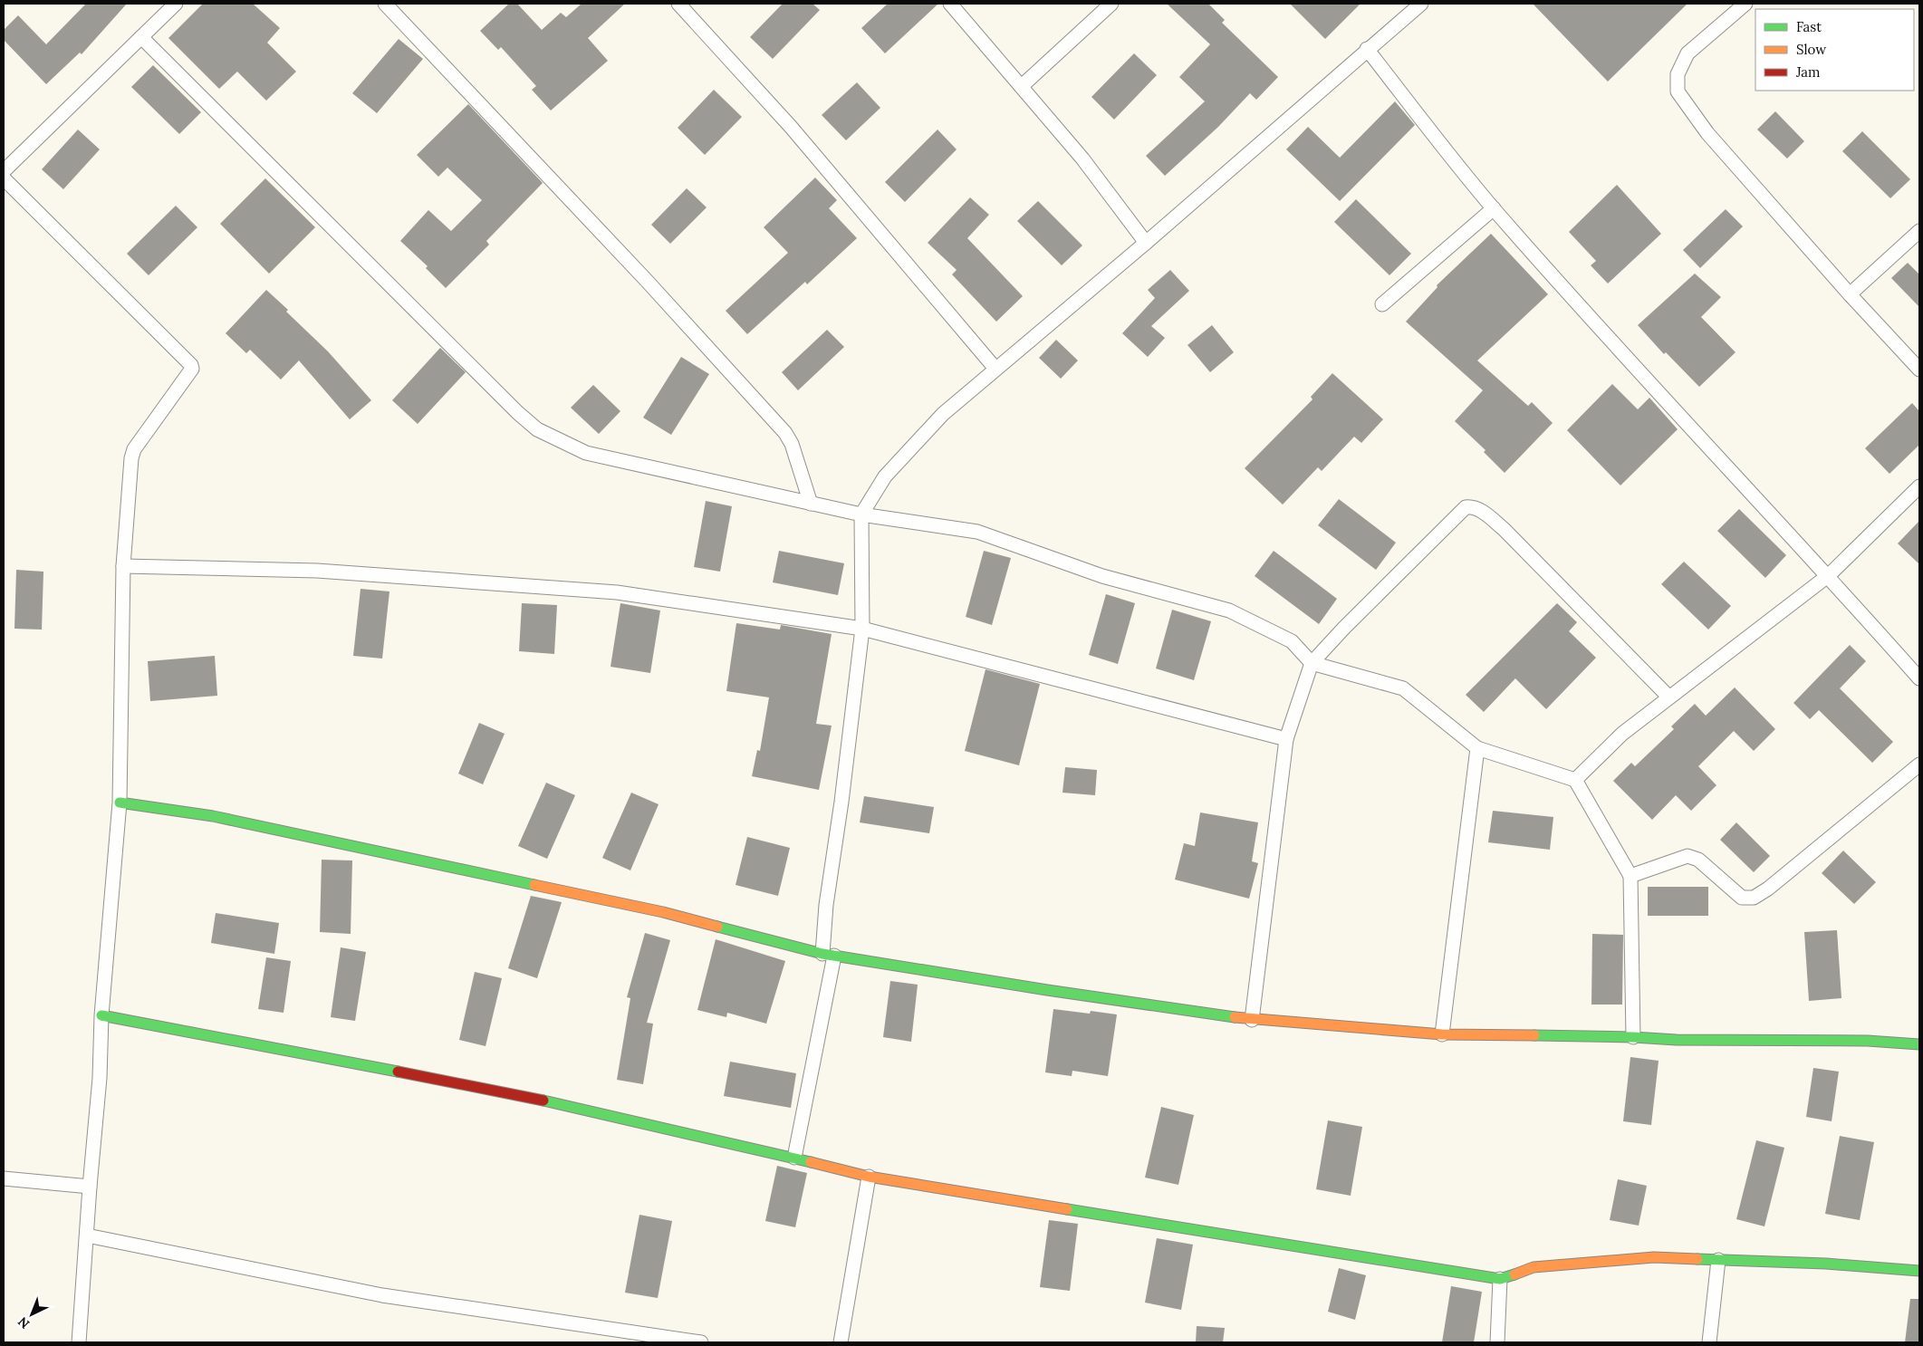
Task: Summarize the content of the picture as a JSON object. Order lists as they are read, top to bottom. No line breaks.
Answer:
{"legend":["Fast","Slow","Jam"],"north":"bottom left"}
